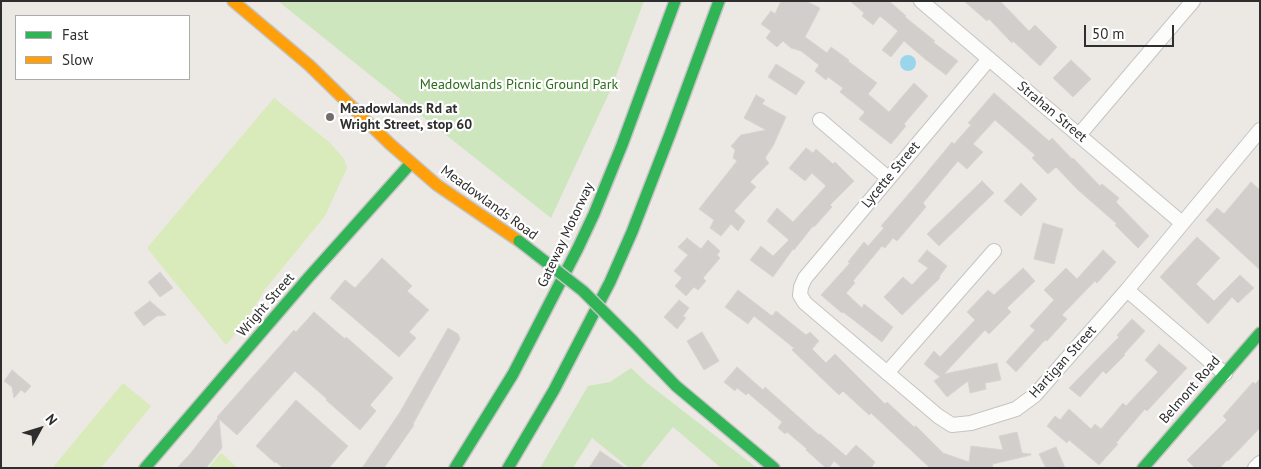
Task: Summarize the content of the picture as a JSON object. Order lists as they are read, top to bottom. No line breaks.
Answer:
{"streets":{"main road":["Meadowlands Road","Gateway Motorway","Wright Street","Belmont Road"],"street":["Strahan Street","Lycette Street","Hartigan Street"]},"crossings":[["Strahan Street","Lycette Street"],["Strahan Street","Hartigan Street"],["Lycette Street","Hartigan Street"],["Meadowlands Road","Wright Street"]],"parks":["Meadowlands Picnic Ground Park"],"places":["Meadowlands Rd at Wright Street, stop 60"],"legend":["Fast","Slow"],"scale_bar":"50 m","north":"top right"}
